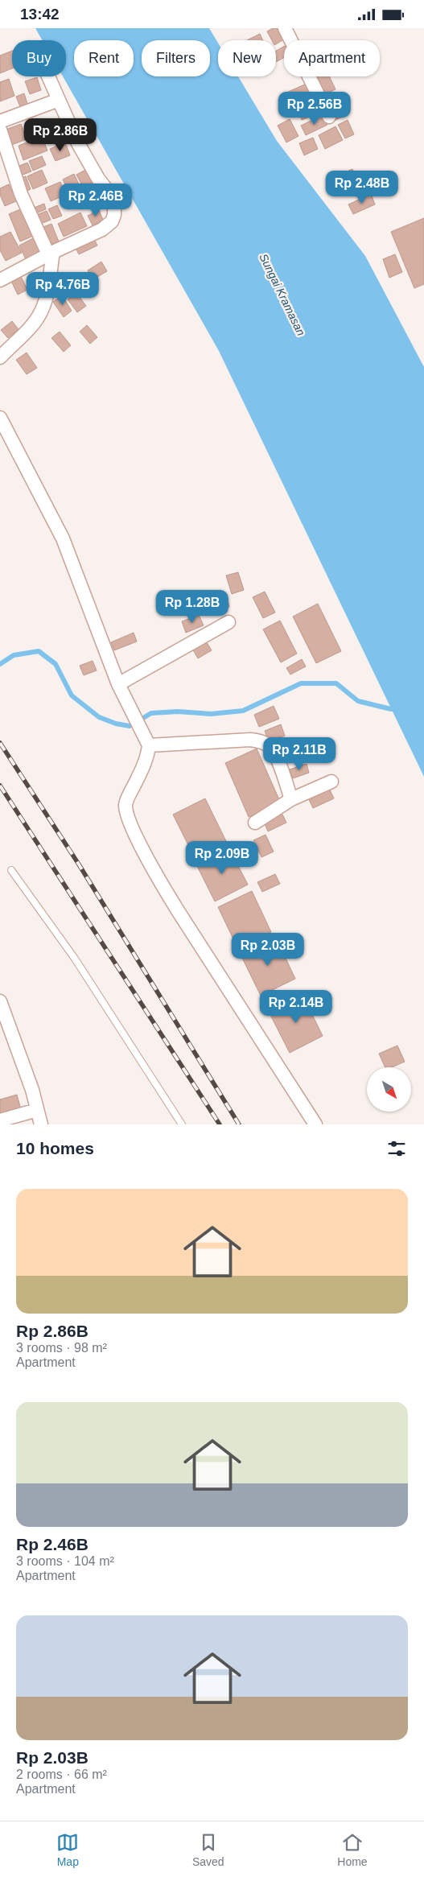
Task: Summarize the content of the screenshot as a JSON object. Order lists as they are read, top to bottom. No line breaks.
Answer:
{"water":["Sungai Kramasan"],"north":"bottom right","page":{"status":"13:42","chip":["Buy","Rent","Filters","New","Apartment"],"price":["Rp 2.56B","Rp 2.86B","Rp 2.48B","Rp 2.46B","Rp 4.76B","Rp 1.28B","Rp 2.11B","Rp 2.09B","Rp 2.03B","Rp 2.14B"],"heading":"10 homes","list":[{"name":"Rp 2.86B","note":"3 rooms · 98 m² · Apartment"},{"name":"Rp 2.46B","note":"3 rooms · 104 m² · Apartment"},{"name":"Rp 2.03B","note":"2 rooms · 66 m² · Apartment"}],"tabs":["Map","Saved","Home"]}}
